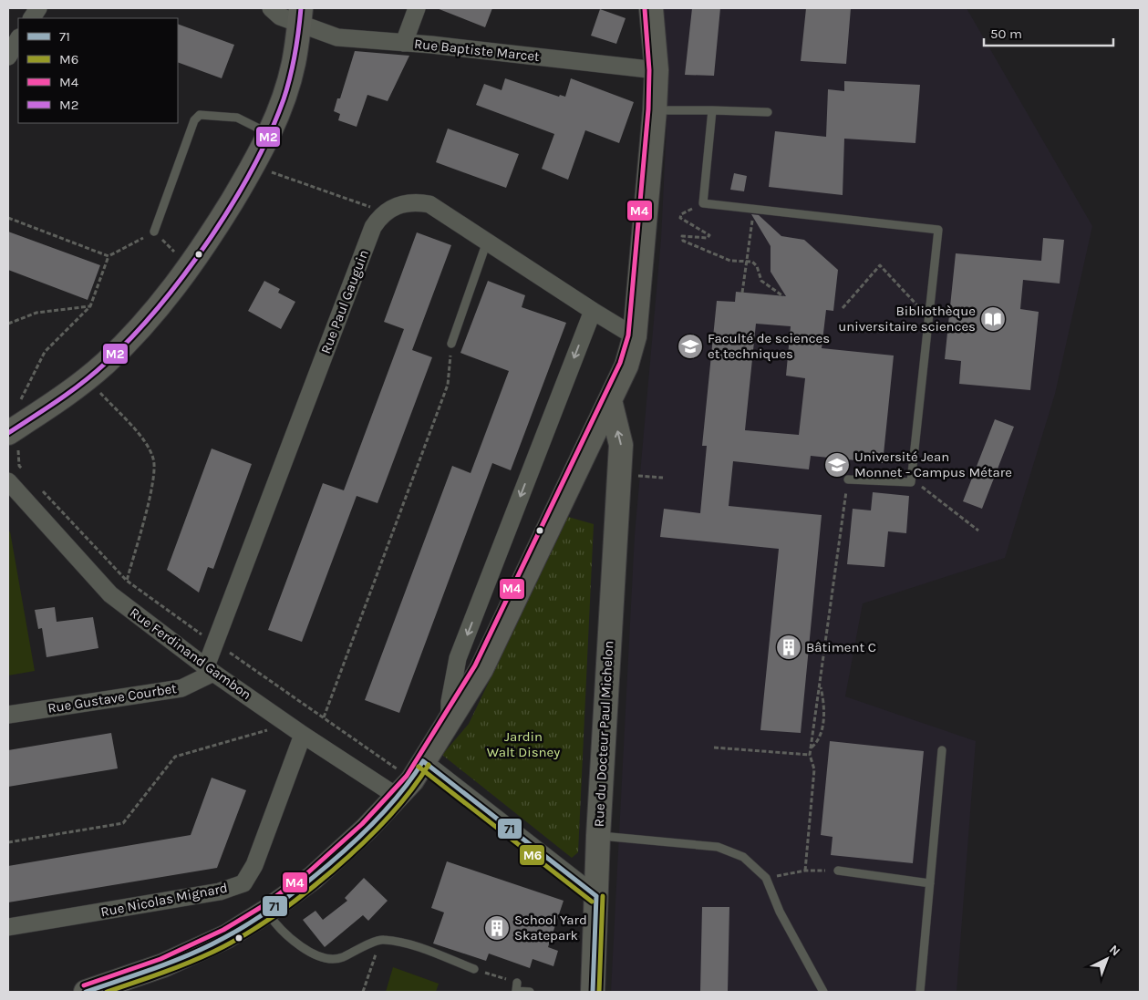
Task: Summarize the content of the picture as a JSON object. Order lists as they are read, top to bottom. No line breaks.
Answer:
{"streets":{"street":["Rue Baptiste Marcet","Rue Paul Gauguin","Rue Ferdinand Gambon","Rue Gustave Courbet","Rue du Docteur Paul Michelon","Rue Nicolas Mignard"]},"crossings":[["Rue Paul Gauguin","Rue Ferdinand Gambon"],["Rue Paul Gauguin","Rue Gustave Courbet"],["Rue Ferdinand Gambon","Rue Gustave Courbet"],["Rue Ferdinand Gambon","Rue du Docteur Paul Michelon"],["Rue Ferdinand Gambon","Rue Nicolas Mignard"]],"parks":["Jardin Walt Disney"],"places":{"library":["Bibliothèque universitaire sciences"],"school or university":["Faculté de sciences et techniques","Université Jean Monnet - Campus Métare"],"building":["Bâtiment C","School Yard Skatepark"]},"lines":["transit line M2","transit line M4","transit line 71","transit line M6"],"legend":["71","M6","M4","M2"],"scale_bar":"50 m","north":"top right"}
